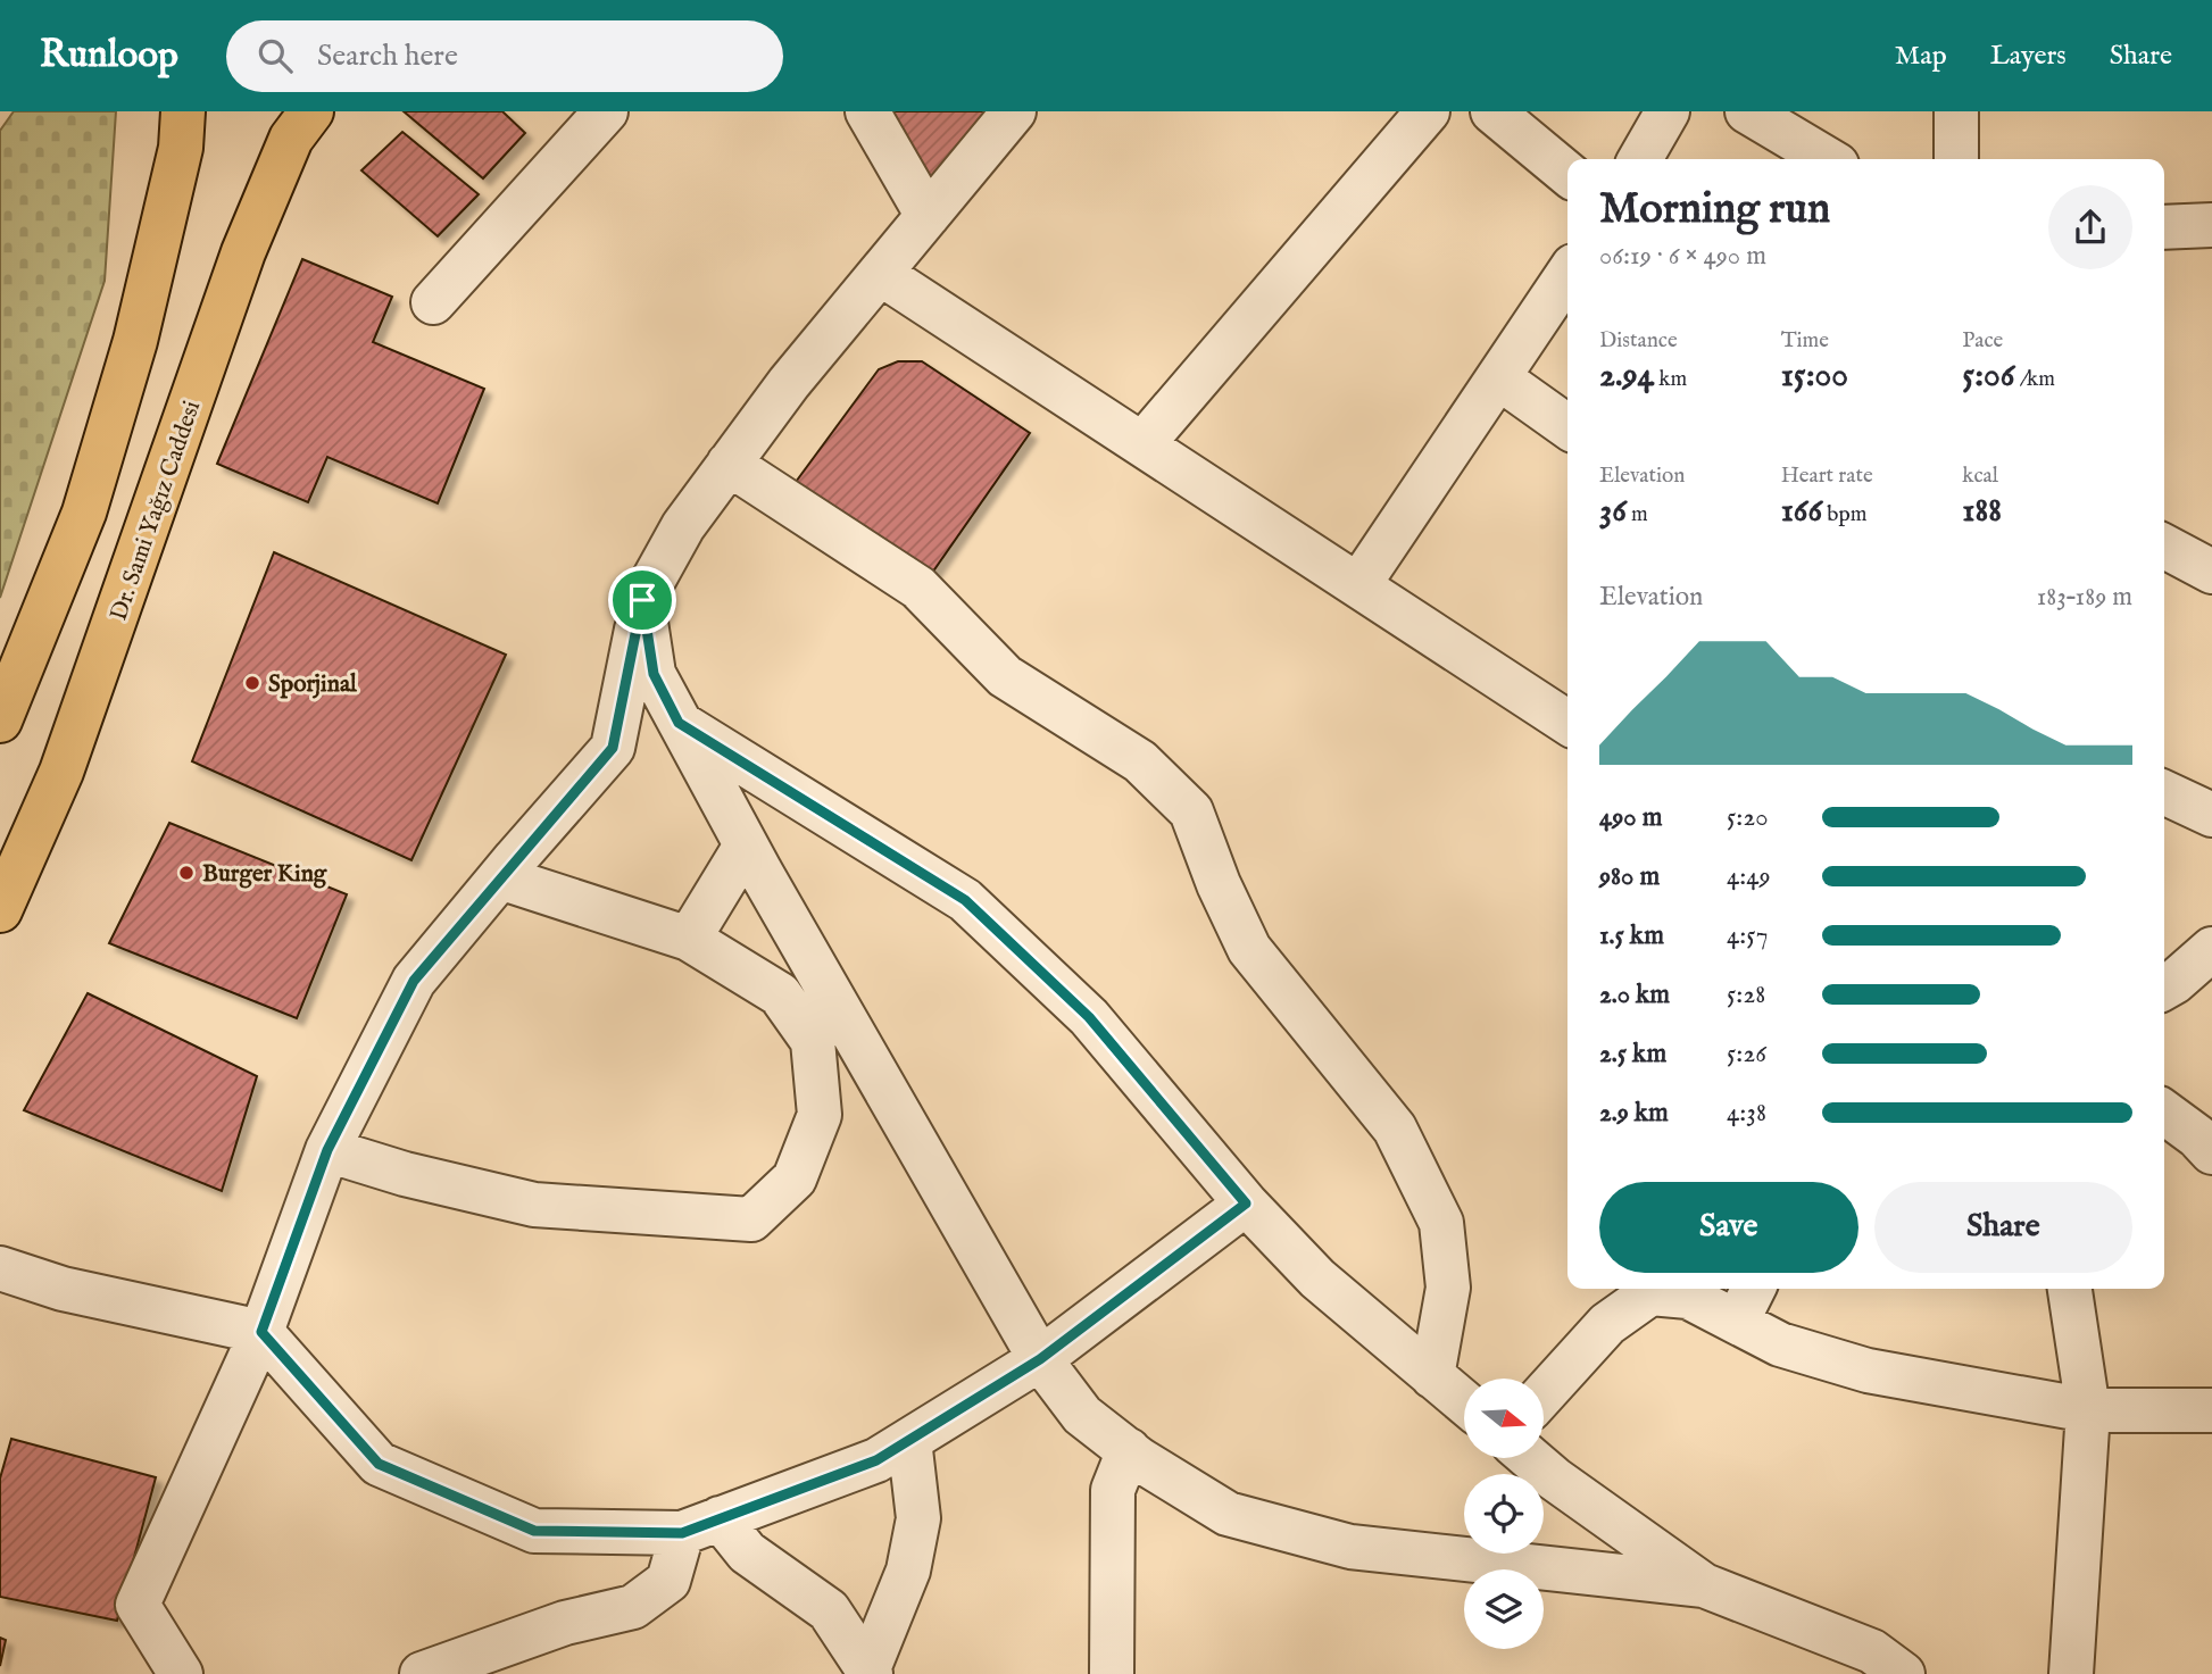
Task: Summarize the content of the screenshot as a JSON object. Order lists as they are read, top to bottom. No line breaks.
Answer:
{"streets":{"main road":["Dr. Sami Yağız Caddesi"]},"places":["Sporjinal","Burger King"],"north":"right","page":{"header":"Runloop","search":"Search here","nav":["Map","Layers","Share"],"heading":["Morning run","06:19 · 6 × 490 m"],"stats":[["Distance","2.94 km"],["Time","15:00"],["Pace","5:06 /km"],["Elevation","36 m"],["Heart rate","166 bpm"],["kcal","188"]],"chart":["Elevation","183–189 m"],"list":[{"name":"490 m","note":"5:20"},{"name":"980 m","note":"4:49"},{"name":"1.5 km","note":"4:57"},{"name":"2.0 km","note":"5:28"},{"name":"2.5 km","note":"5:26"},{"name":"2.9 km","note":"4:38"}],"buttons":["Save","Share"]}}
